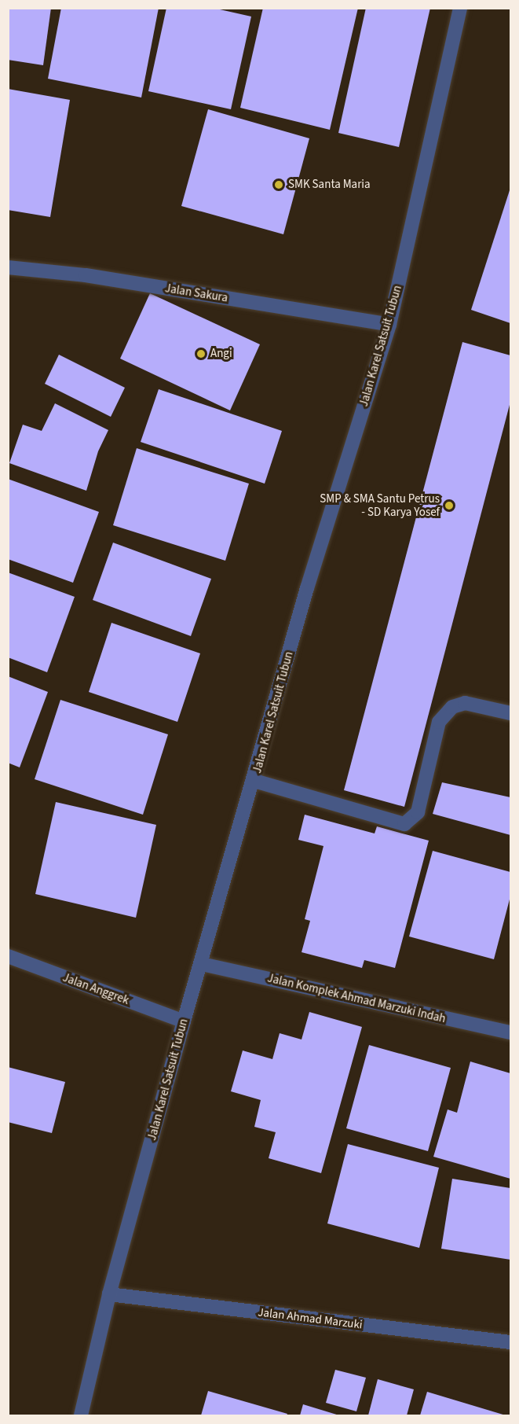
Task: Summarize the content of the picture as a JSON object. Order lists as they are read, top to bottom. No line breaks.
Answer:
{"streets":{"street":["Jalan Sakura","Jalan Karel Satsuit Tubun","Jalan Anggrek","Jalan Komplek Ahmad Marzuki Indah","Jalan Ahmad Marzuki"]},"crossings":[["Jalan Sakura","Jalan Karel Satsuit Tubun"],["Jalan Karel Satsuit Tubun","Jalan Anggrek"],["Jalan Karel Satsuit Tubun","Jalan Komplek Ahmad Marzuki Indah"],["Jalan Karel Satsuit Tubun","Jalan Ahmad Marzuki"]],"places":["SMK Santa Maria","Angi","SMP & SMA Santu Petrus - SD Karya Yosef"]}
